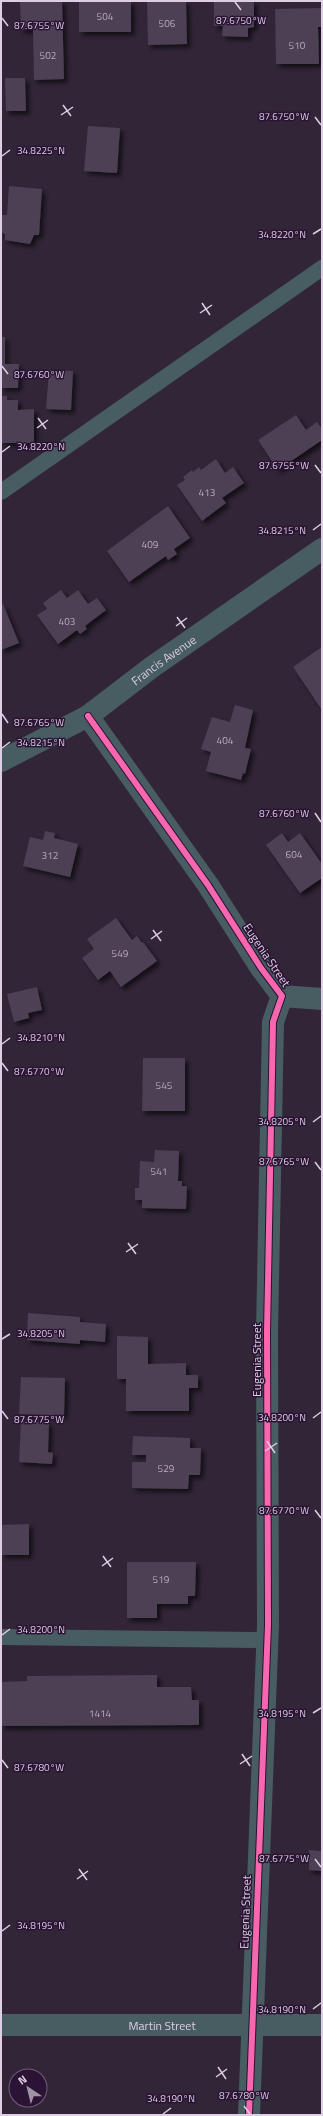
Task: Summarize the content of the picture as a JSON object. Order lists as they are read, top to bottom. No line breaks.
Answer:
{"streets":{"street":["Francis Avenue","Eugenia Street","Martin Street"]},"crossings":[["Francis Avenue","Eugenia Street"],["Eugenia Street","Martin Street"]],"house_numbers":["504","506","510","502","413","409","403","404","604","312","549","545","541","529","519","1414"],"north":"top left","coordinates":["87.6750°W","87.6755°W","34.8225°N","34.8220°N","87.6760°W","34.8215°N","87.6765°W","34.8210°N","87.6770°W","34.8205°N","34.8200°N","87.6775°W","34.8195°N","87.6780°W","34.8190°N"]}
